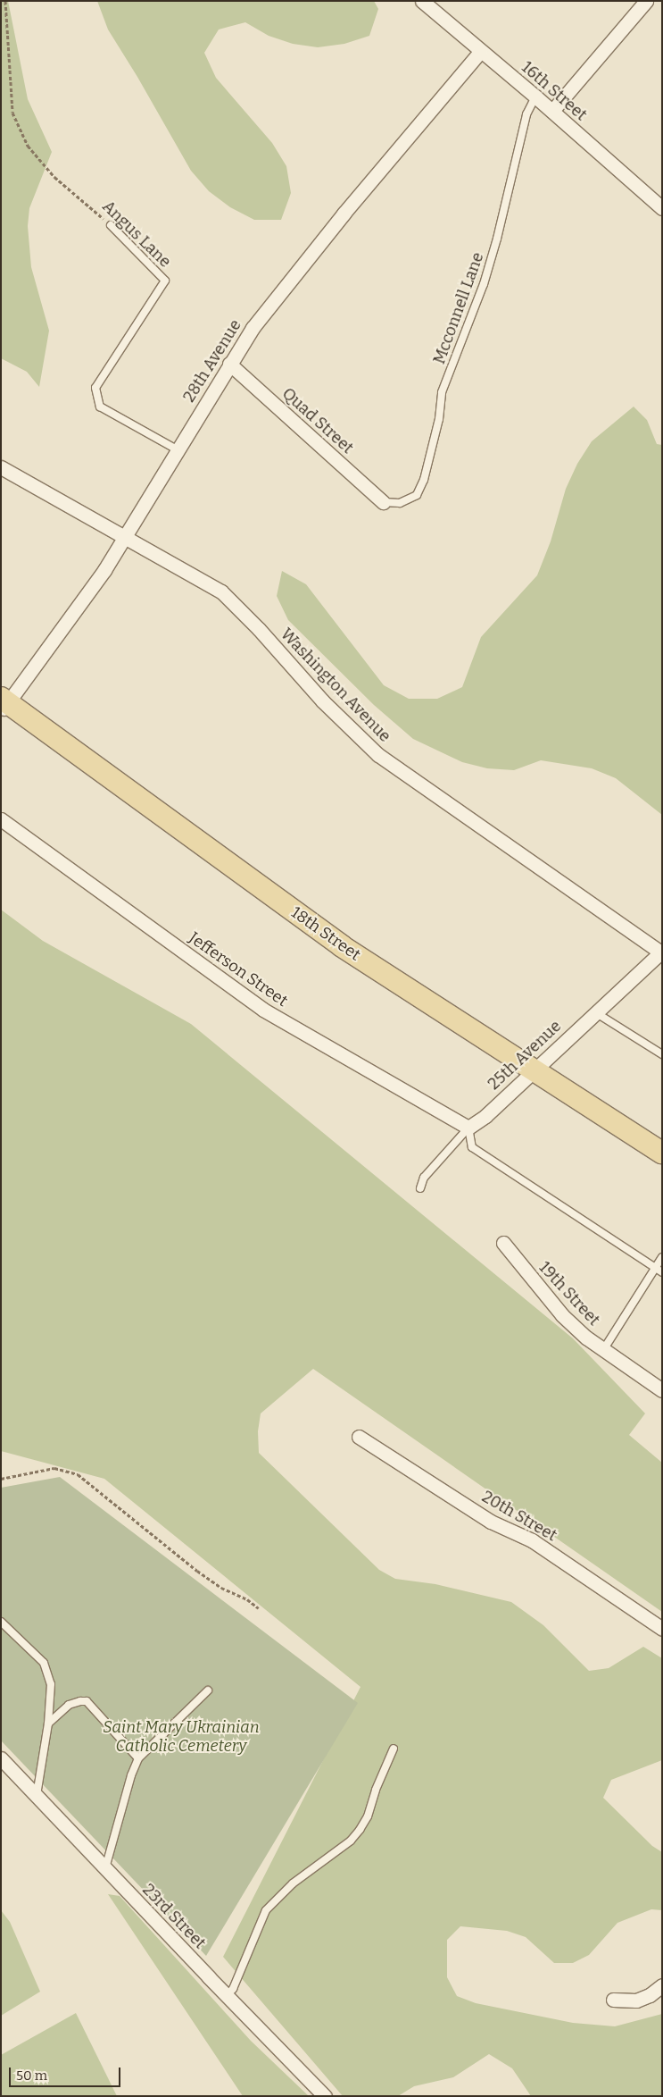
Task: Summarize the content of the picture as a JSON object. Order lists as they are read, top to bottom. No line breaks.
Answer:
{"streets":{"main road":["18th Street"],"street":["16th Street","28th Avenue","Quad Street","Washington Avenue","Jefferson Street","25th Avenue","19th Street","20th Street","23rd Street"],"lane":["Angus Lane","Mcconnell Lane"]},"crossings":[["16th Street","Mcconnell Lane"],["16th Street","28th Avenue"],["Angus Lane","28th Avenue"],["Mcconnell Lane","Quad Street"],["28th Avenue","Quad Street"],["28th Avenue","Washington Avenue"],["28th Avenue","18th Street"],["Washington Avenue","25th Avenue"],["18th Street","25th Avenue"],["Jefferson Street","25th Avenue"]],"parks":["Saint Mary Ukrainian Catholic Cemetery"],"scale_bar":"50 m"}
